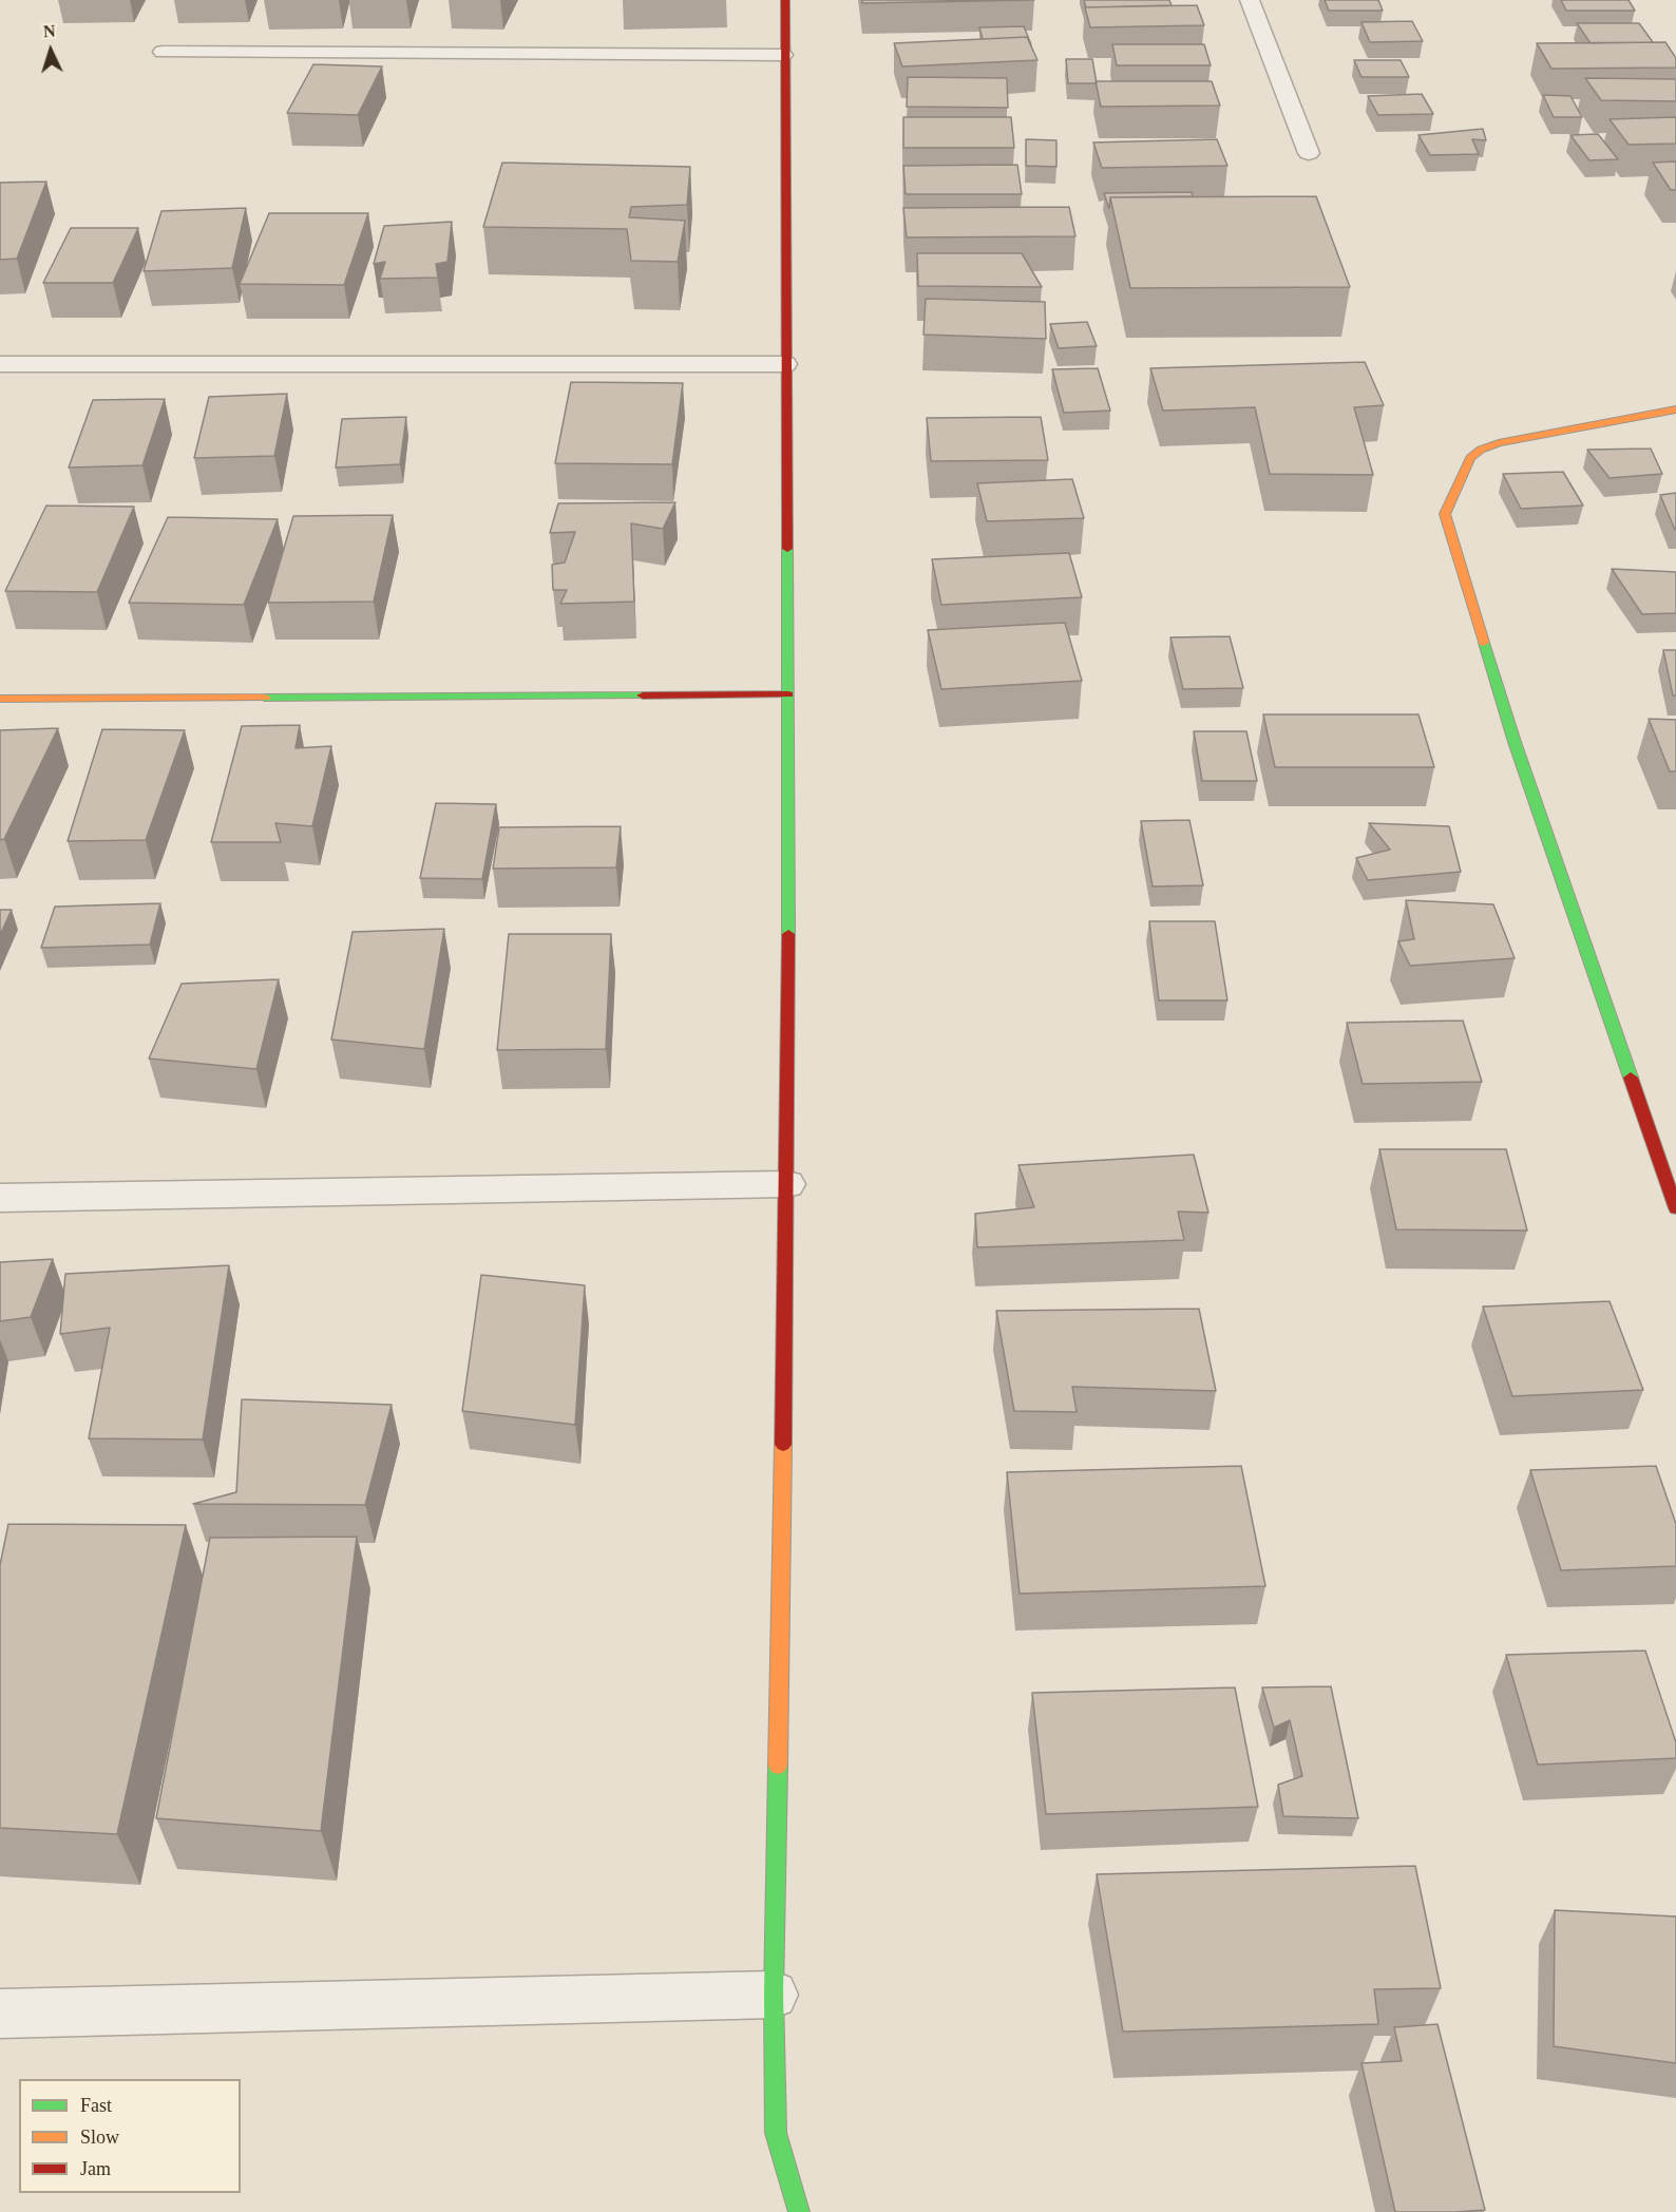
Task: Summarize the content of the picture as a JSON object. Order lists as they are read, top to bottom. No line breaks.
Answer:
{"legend":["Fast","Slow","Jam"],"north":"top"}
